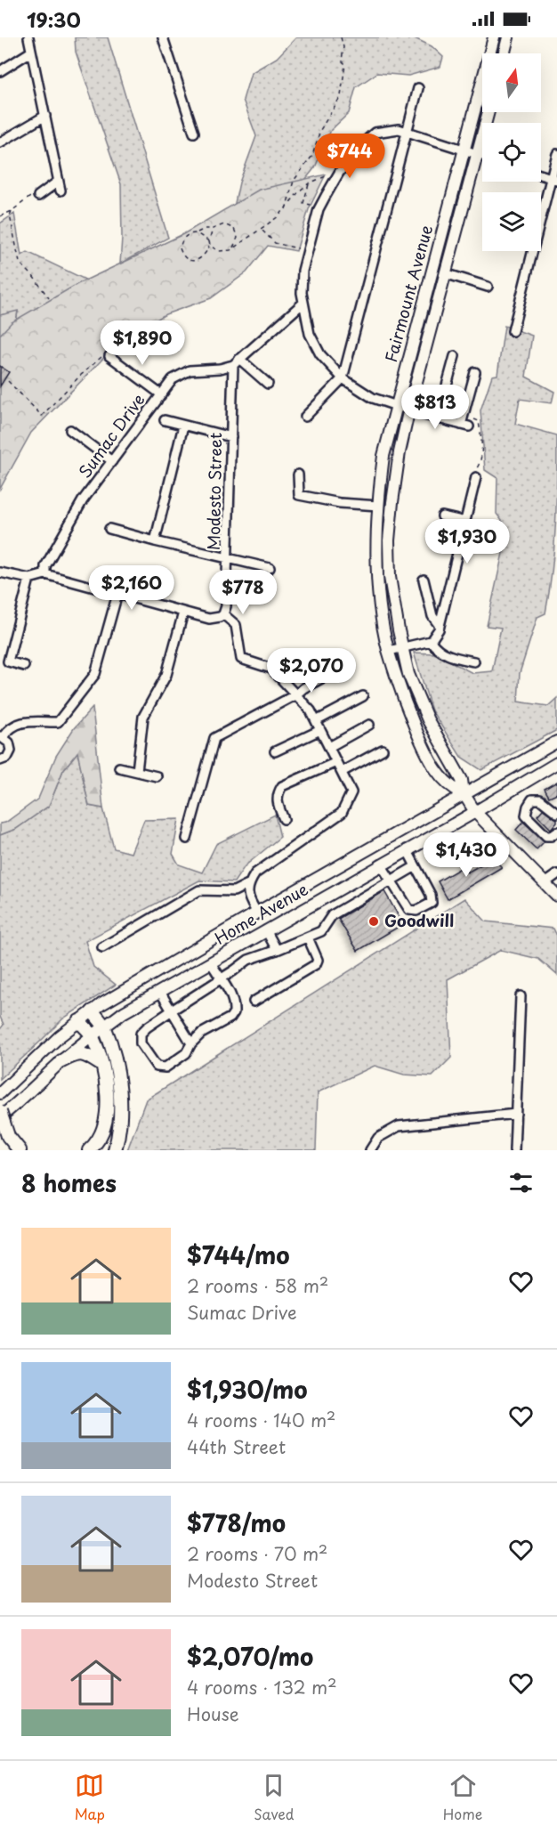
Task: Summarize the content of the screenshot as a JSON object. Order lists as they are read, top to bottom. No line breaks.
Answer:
{"streets":{"main road":["Fairmount Avenue","Home Avenue"],"street":["Sumac Drive","Modesto Street"]},"crossings":[["Fairmount Avenue","Home Avenue"],["Sumac Drive","Modesto Street"]],"places":["Goodwill"],"north":"top","page":{"status":"19:30","price":["$744","$1,890","$813","$1,930","$2,160","$778","$2,070","$1,430"],"heading":"8 homes","list":[{"name":"$744/mo","note":"2 rooms · 58 m² · Sumac Drive"},{"name":"$1,930/mo","note":"4 rooms · 140 m² · 44th Street"},{"name":"$778/mo","note":"2 rooms · 70 m² · Modesto Street"},{"name":"$2,070/mo","note":"4 rooms · 132 m² · House"}],"tabs":["Map","Saved","Home"]}}
